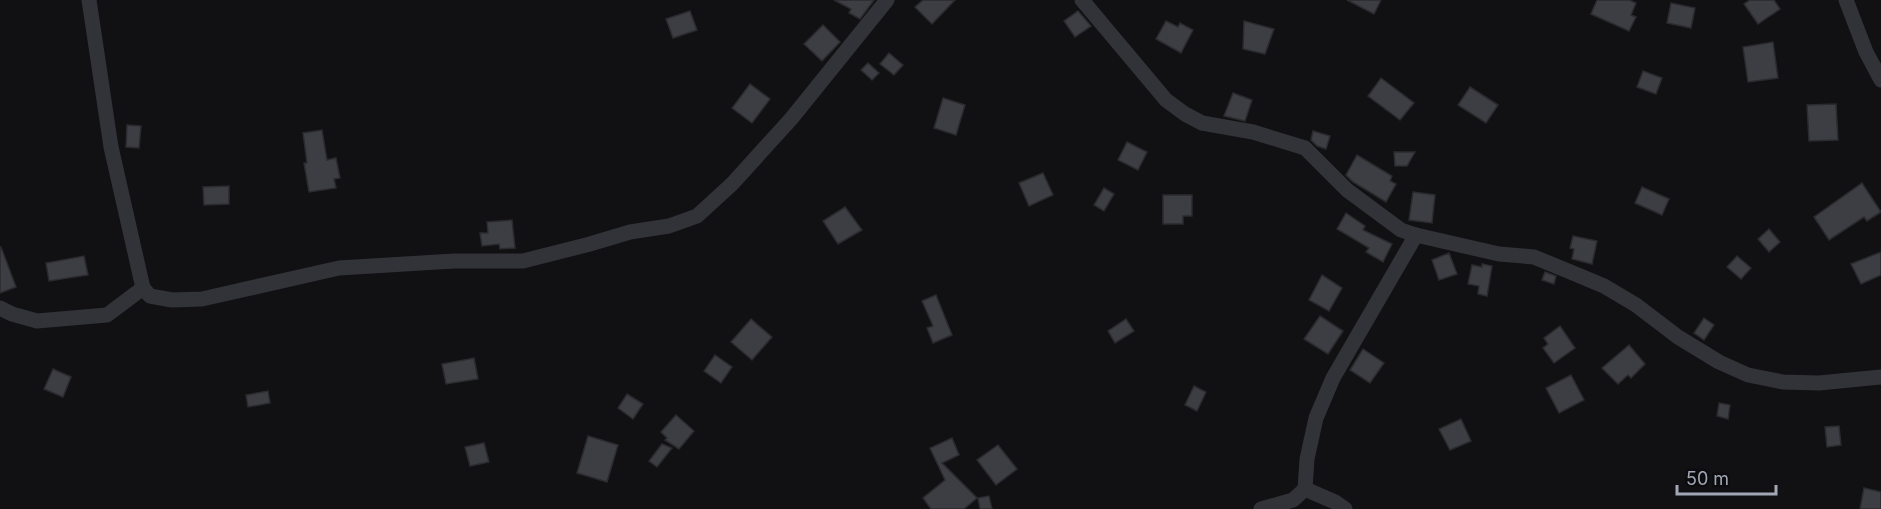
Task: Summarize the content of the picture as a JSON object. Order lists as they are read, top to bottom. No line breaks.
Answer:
{"scale_bar":"50 m"}
